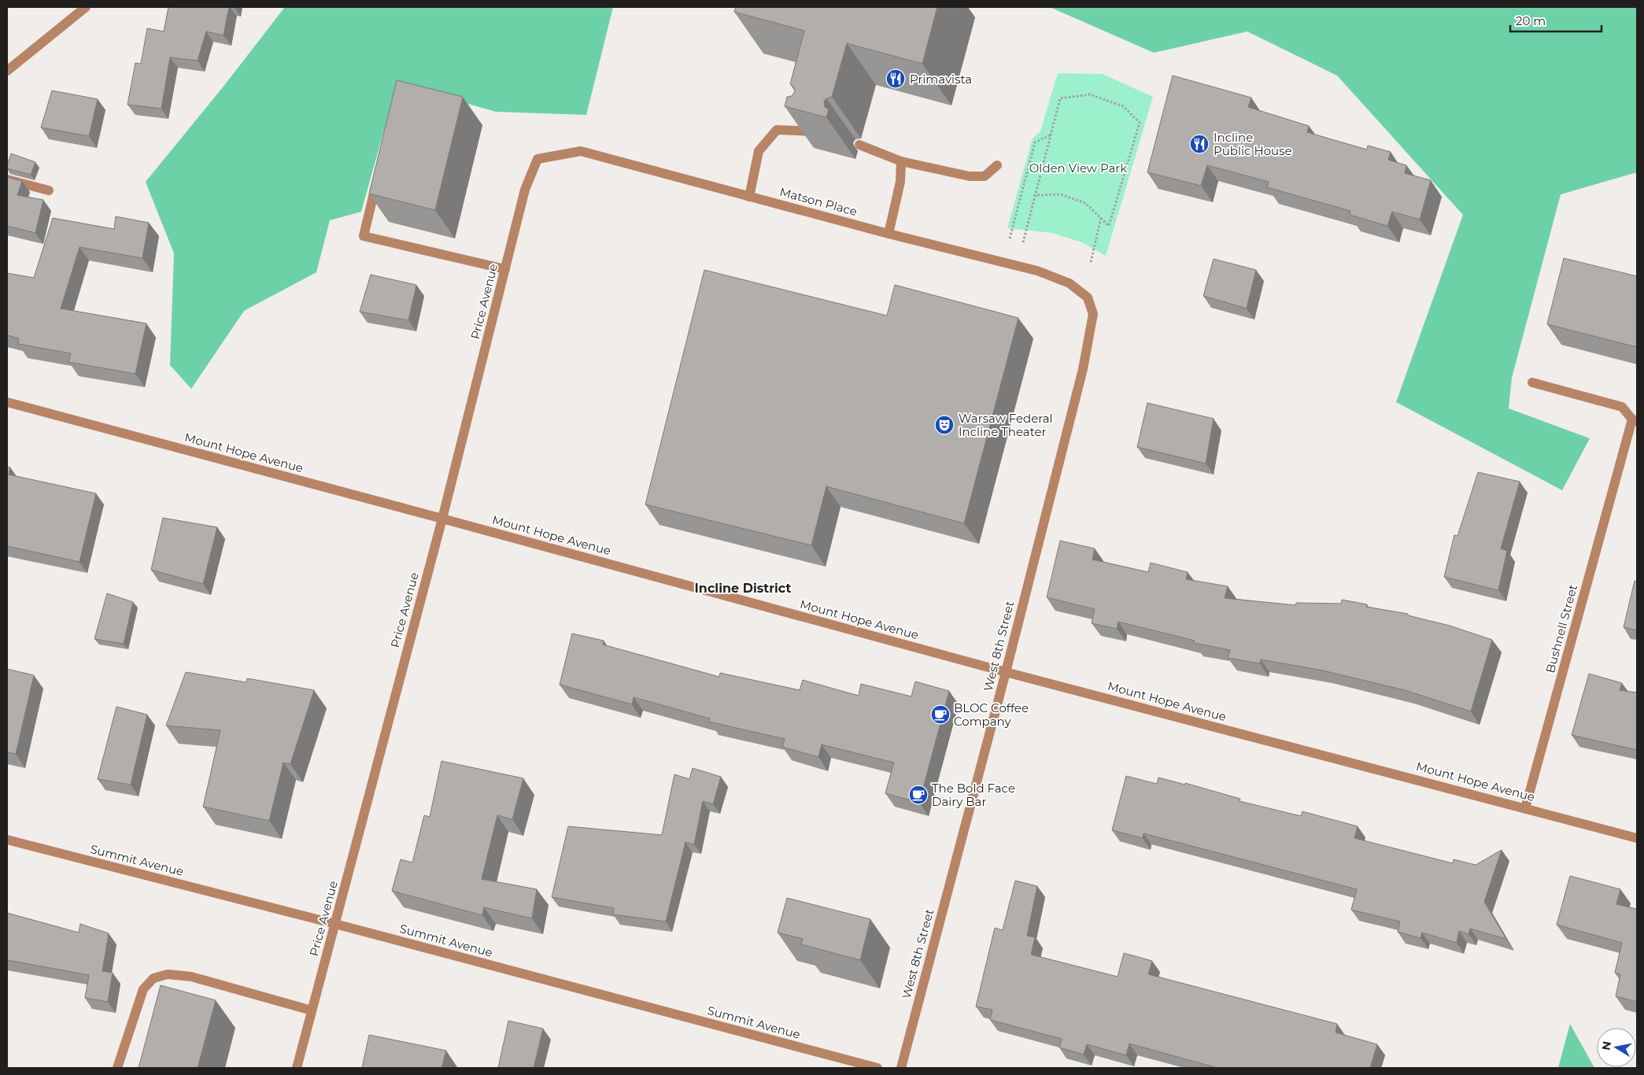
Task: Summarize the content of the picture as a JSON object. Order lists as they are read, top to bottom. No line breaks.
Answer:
{"streets":{"street":["Matson Place","Price Avenue","Mount Hope Avenue","Bushnell Street","West 8th Street","Summit Avenue"]},"crossings":[["Matson Place","Price Avenue"],["Matson Place","West 8th Street"],["Price Avenue","Mount Hope Avenue"],["Price Avenue","Summit Avenue"],["Mount Hope Avenue","Bushnell Street"],["Mount Hope Avenue","West 8th Street"]],"districts":["Incline District"],"parks":["Olden View Park"],"places":{"restaurant":["Primavista","Incline Public House"],"theatre":["Warsaw Federal Incline Theater"],"cafe":["BLOC Coffee Company","The Bold Face Dairy Bar"]},"scale_bar":"20 m","north":"left"}
